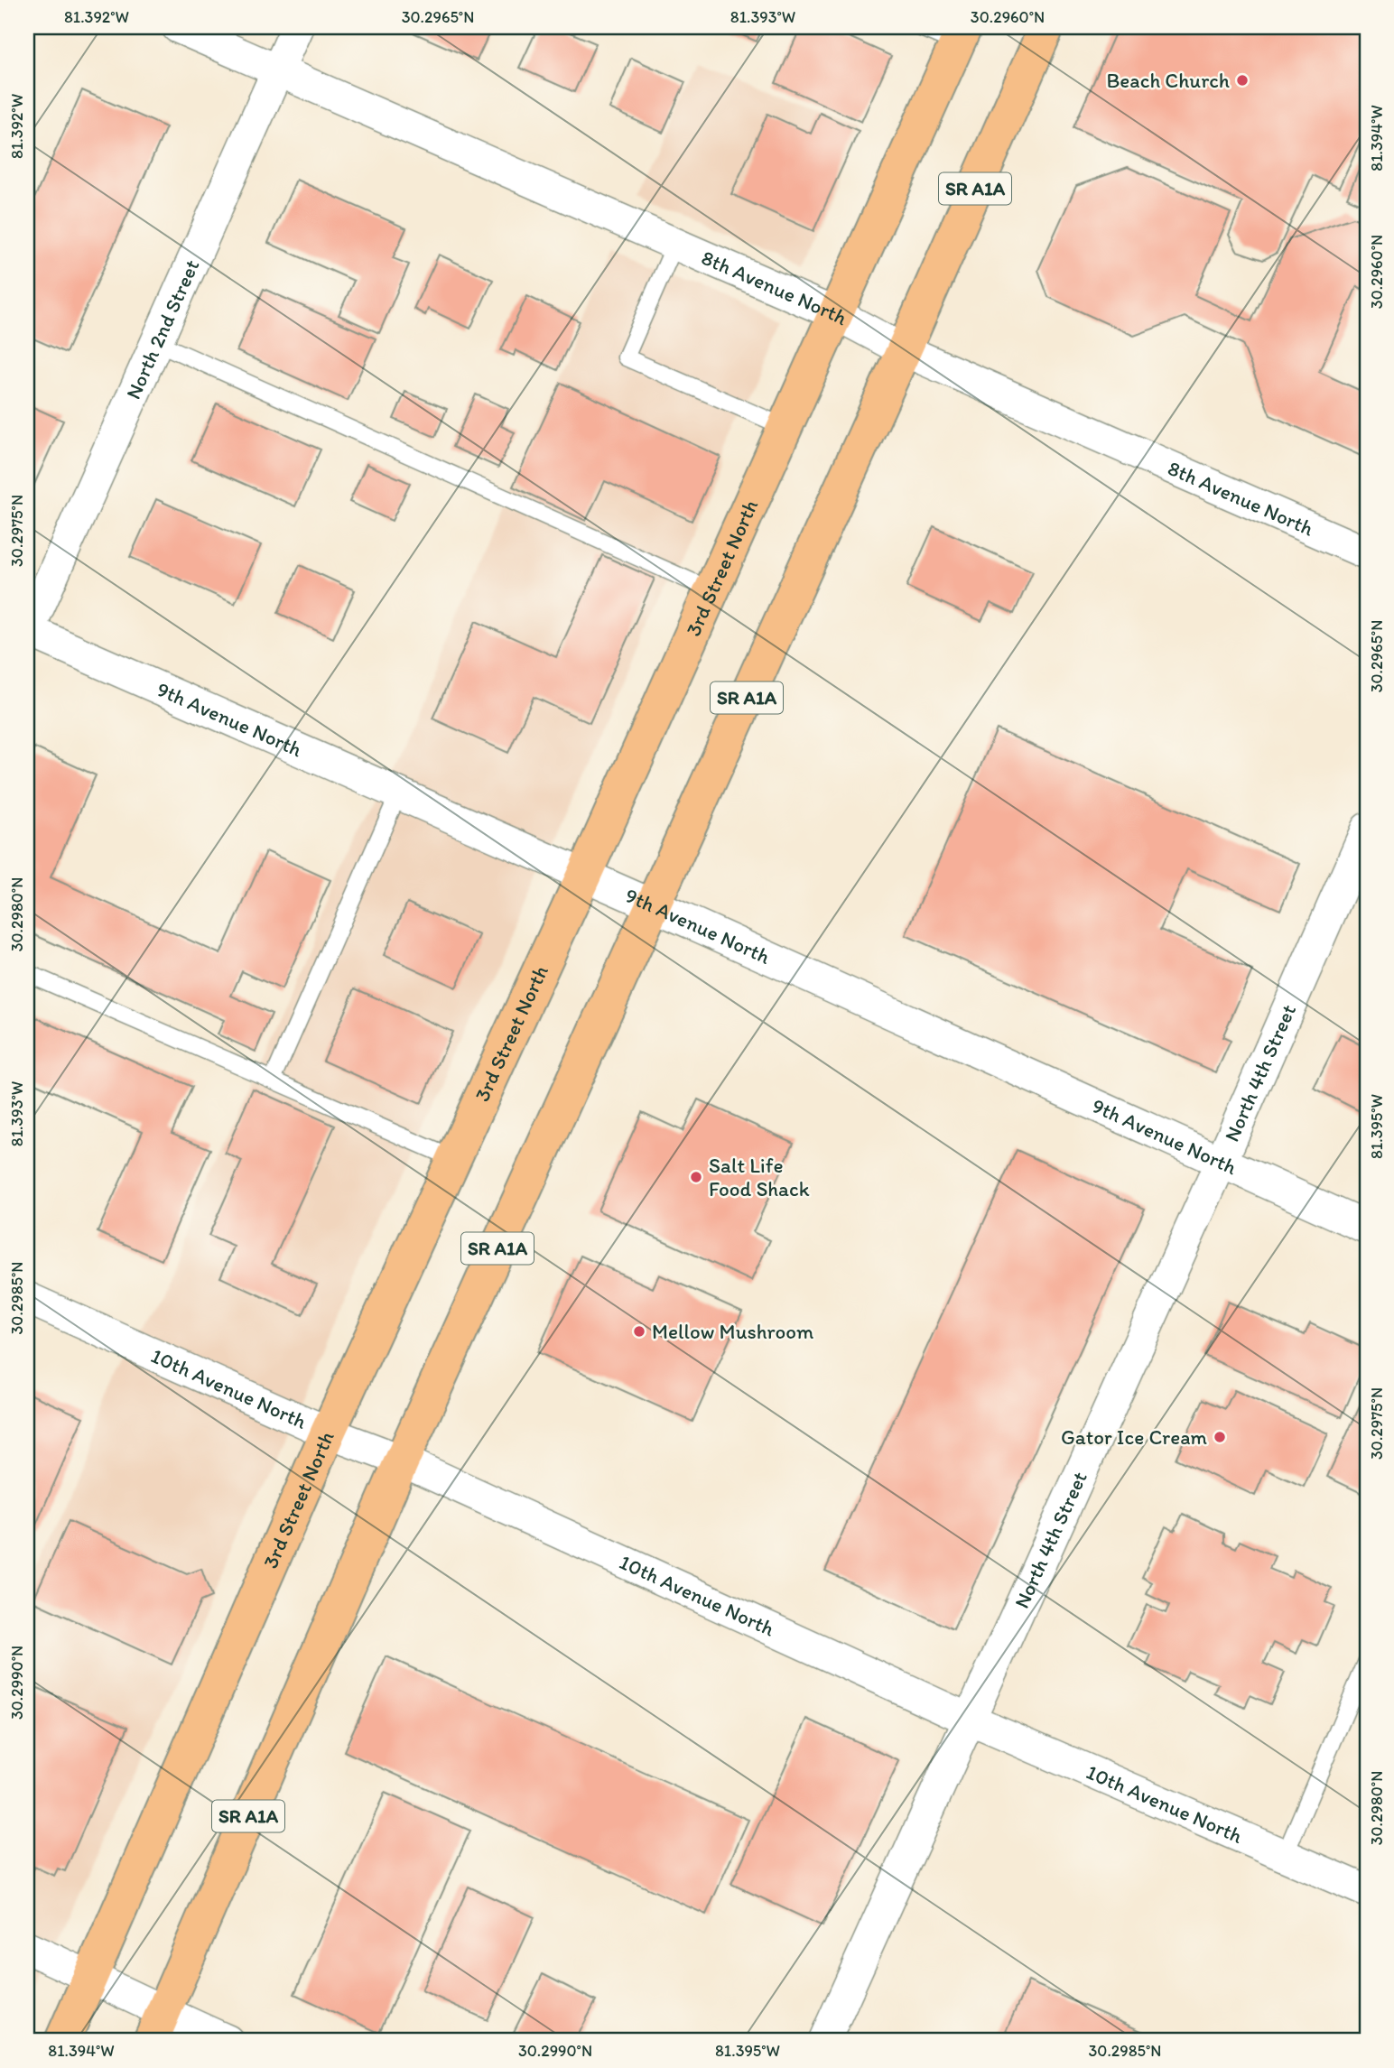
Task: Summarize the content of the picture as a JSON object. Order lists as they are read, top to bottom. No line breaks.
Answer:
{"streets":{"main road":["SR A1A","3rd Street North"],"street":["8th Avenue North","North 2nd Street","9th Avenue North","North 4th Street","10th Avenue North"]},"crossings":[["SR A1A","8th Avenue North"],["SR A1A","9th Avenue North"],["SR A1A","10th Avenue North"],["8th Avenue North","North 2nd Street"],["8th Avenue North","3rd Street North"],["North 2nd Street","9th Avenue North"],["3rd Street North","9th Avenue North"],["3rd Street North","10th Avenue North"],["9th Avenue North","North 4th Street"],["North 4th Street","10th Avenue North"]],"places":["Beach Church","Salt Life Food Shack","Mellow Mushroom","Gator Ice Cream"],"coordinates":["81.392°W","30.2965°N","81.393°W","30.2960°N","81.394°W","30.2975°N","30.2980°N","81.395°W","30.2985°N","30.2990°N"]}
